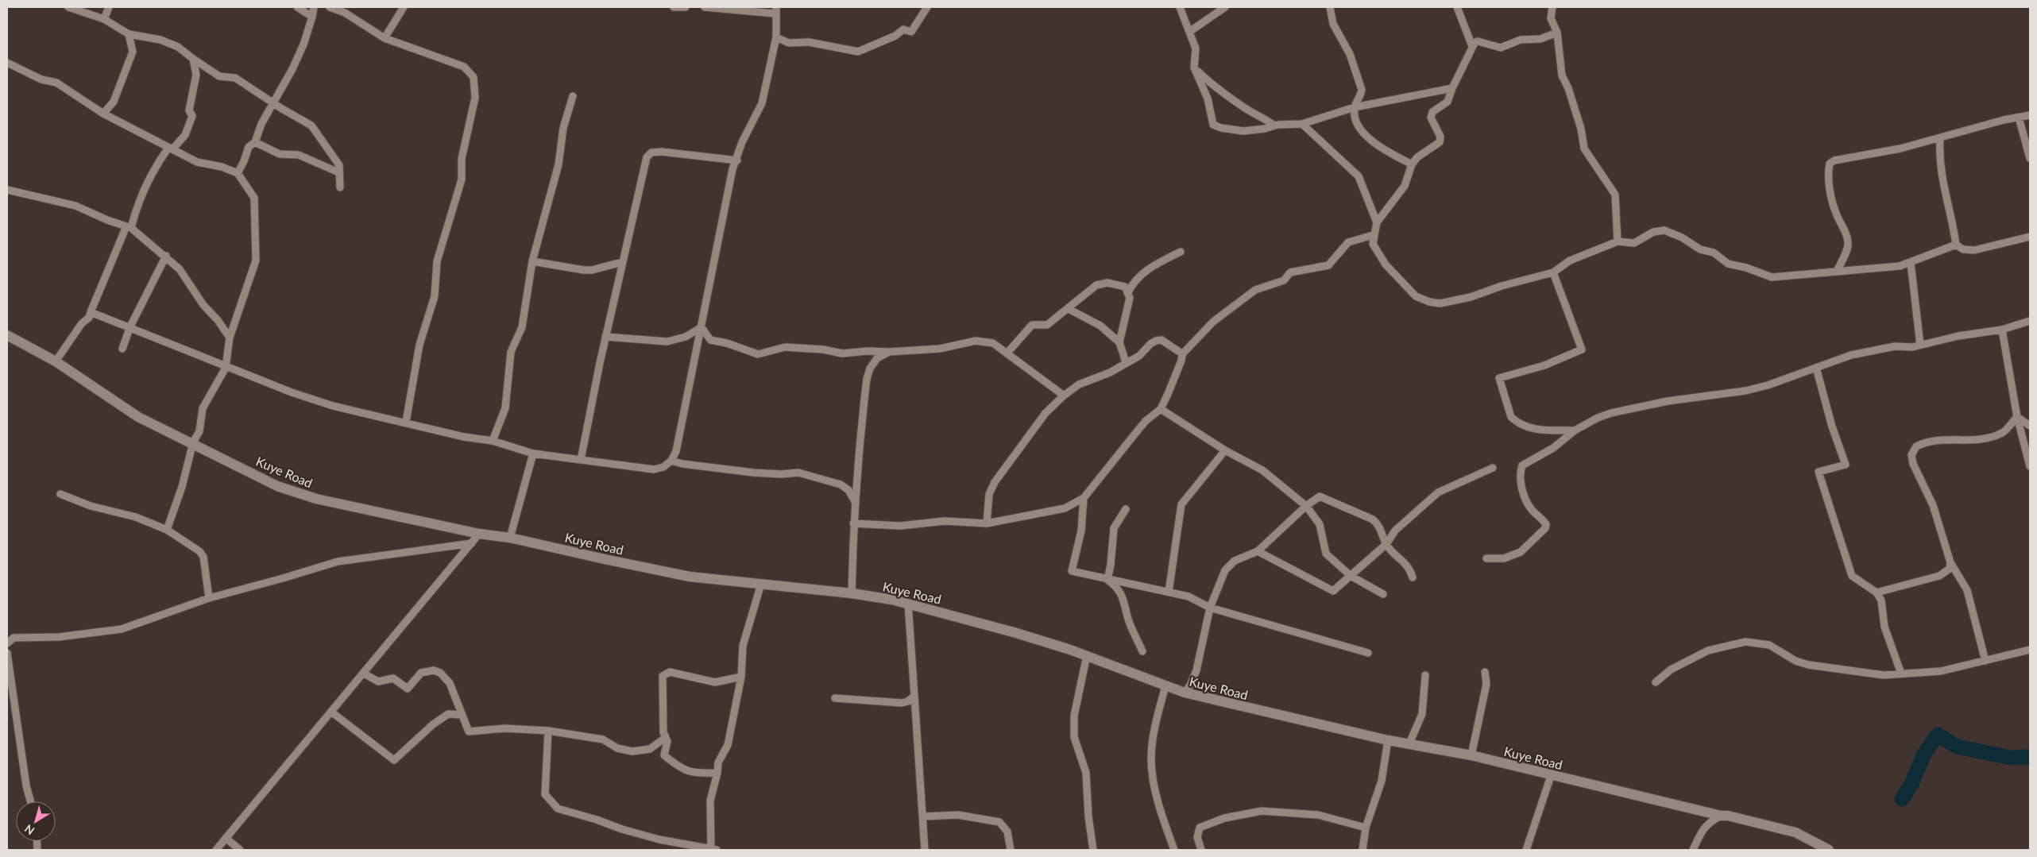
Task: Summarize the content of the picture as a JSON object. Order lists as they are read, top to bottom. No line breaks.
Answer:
{"streets":{"street":["Kuye Road"]},"north":"bottom left"}
